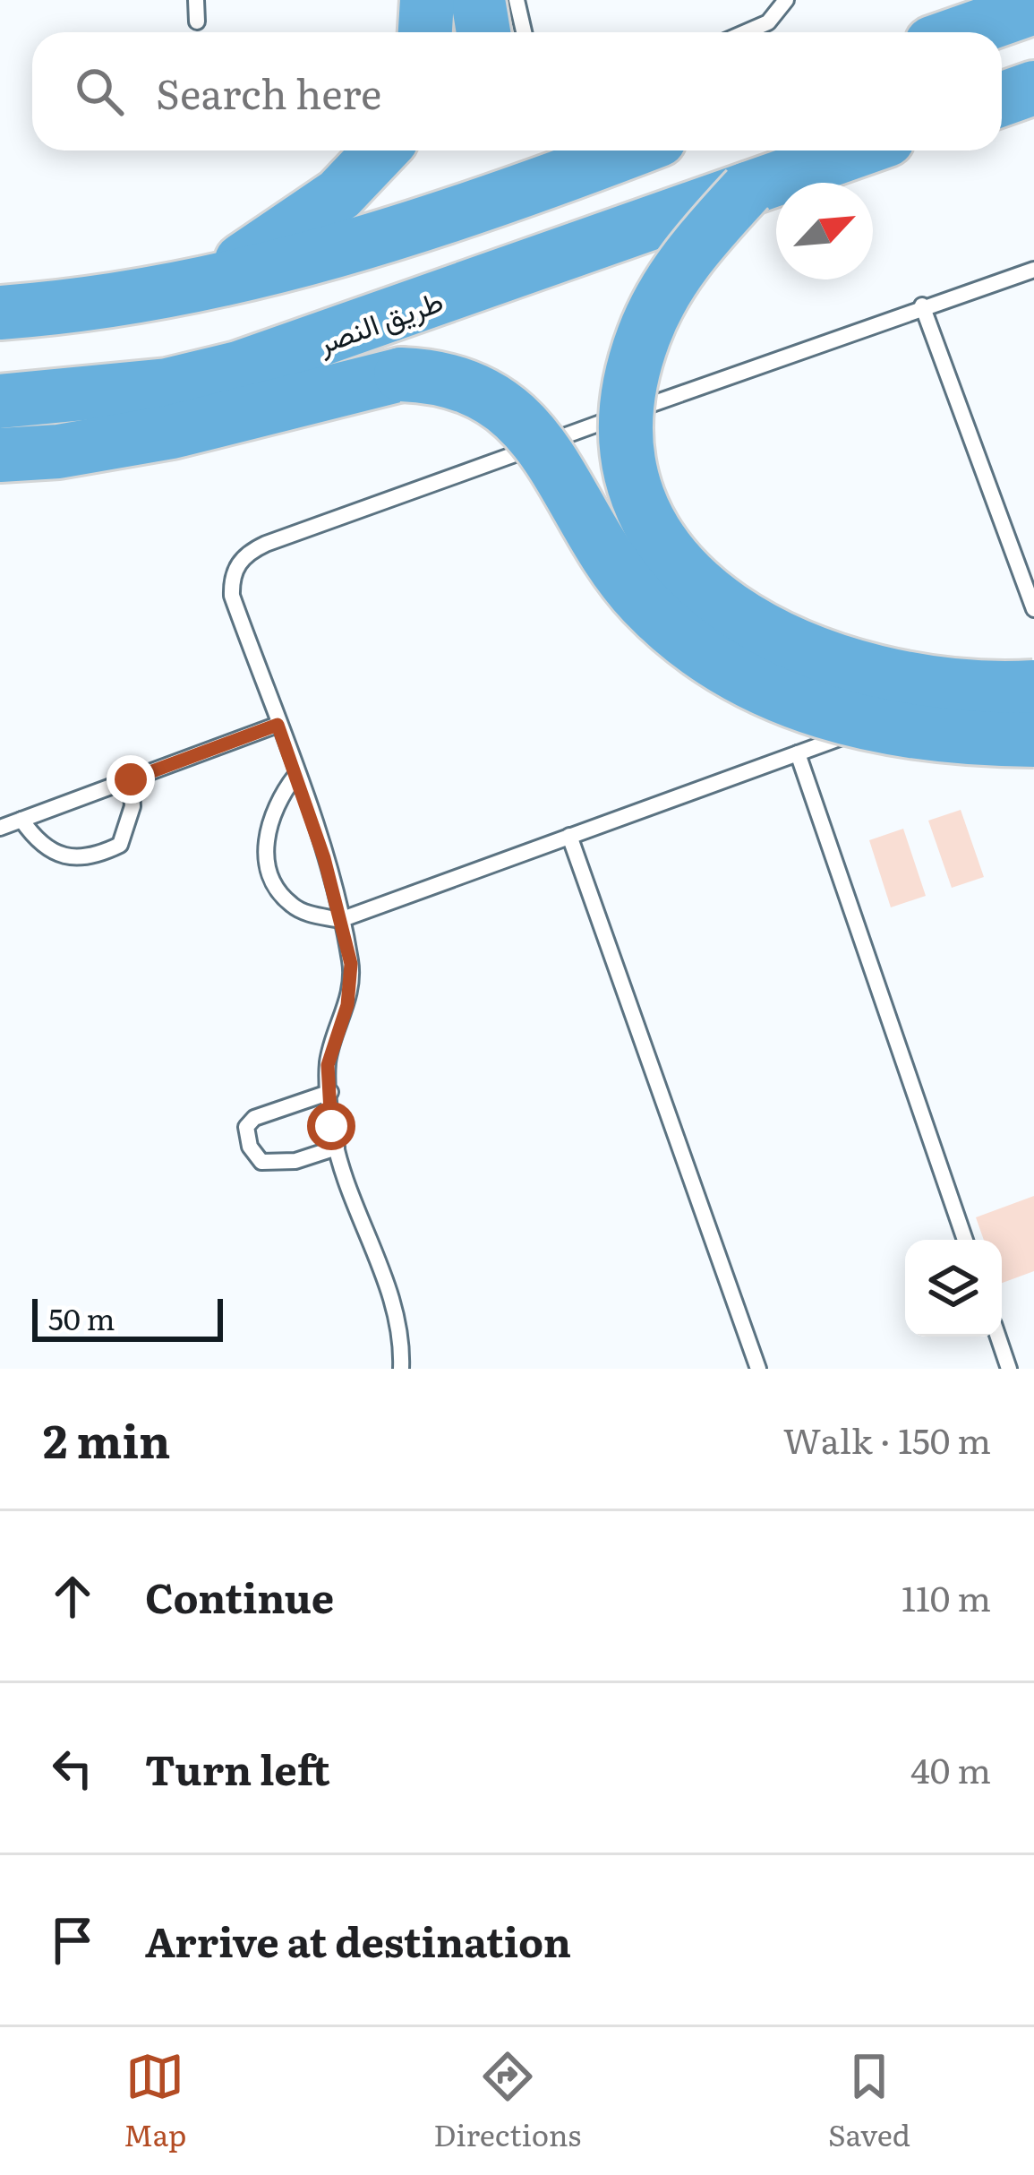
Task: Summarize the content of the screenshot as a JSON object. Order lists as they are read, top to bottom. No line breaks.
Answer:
{"streets":{"highway":["طريق النصر"]},"scale_bar":"50 m","north":"top right","page":{"search":"Search here","scale":"50 m","heading":["2 min","Walk · 150 m"],"list":[["Continue","110 m"],["Turn left","40 m"],"Arrive at destination"],"nav":["Map","Directions","Saved"]}}
